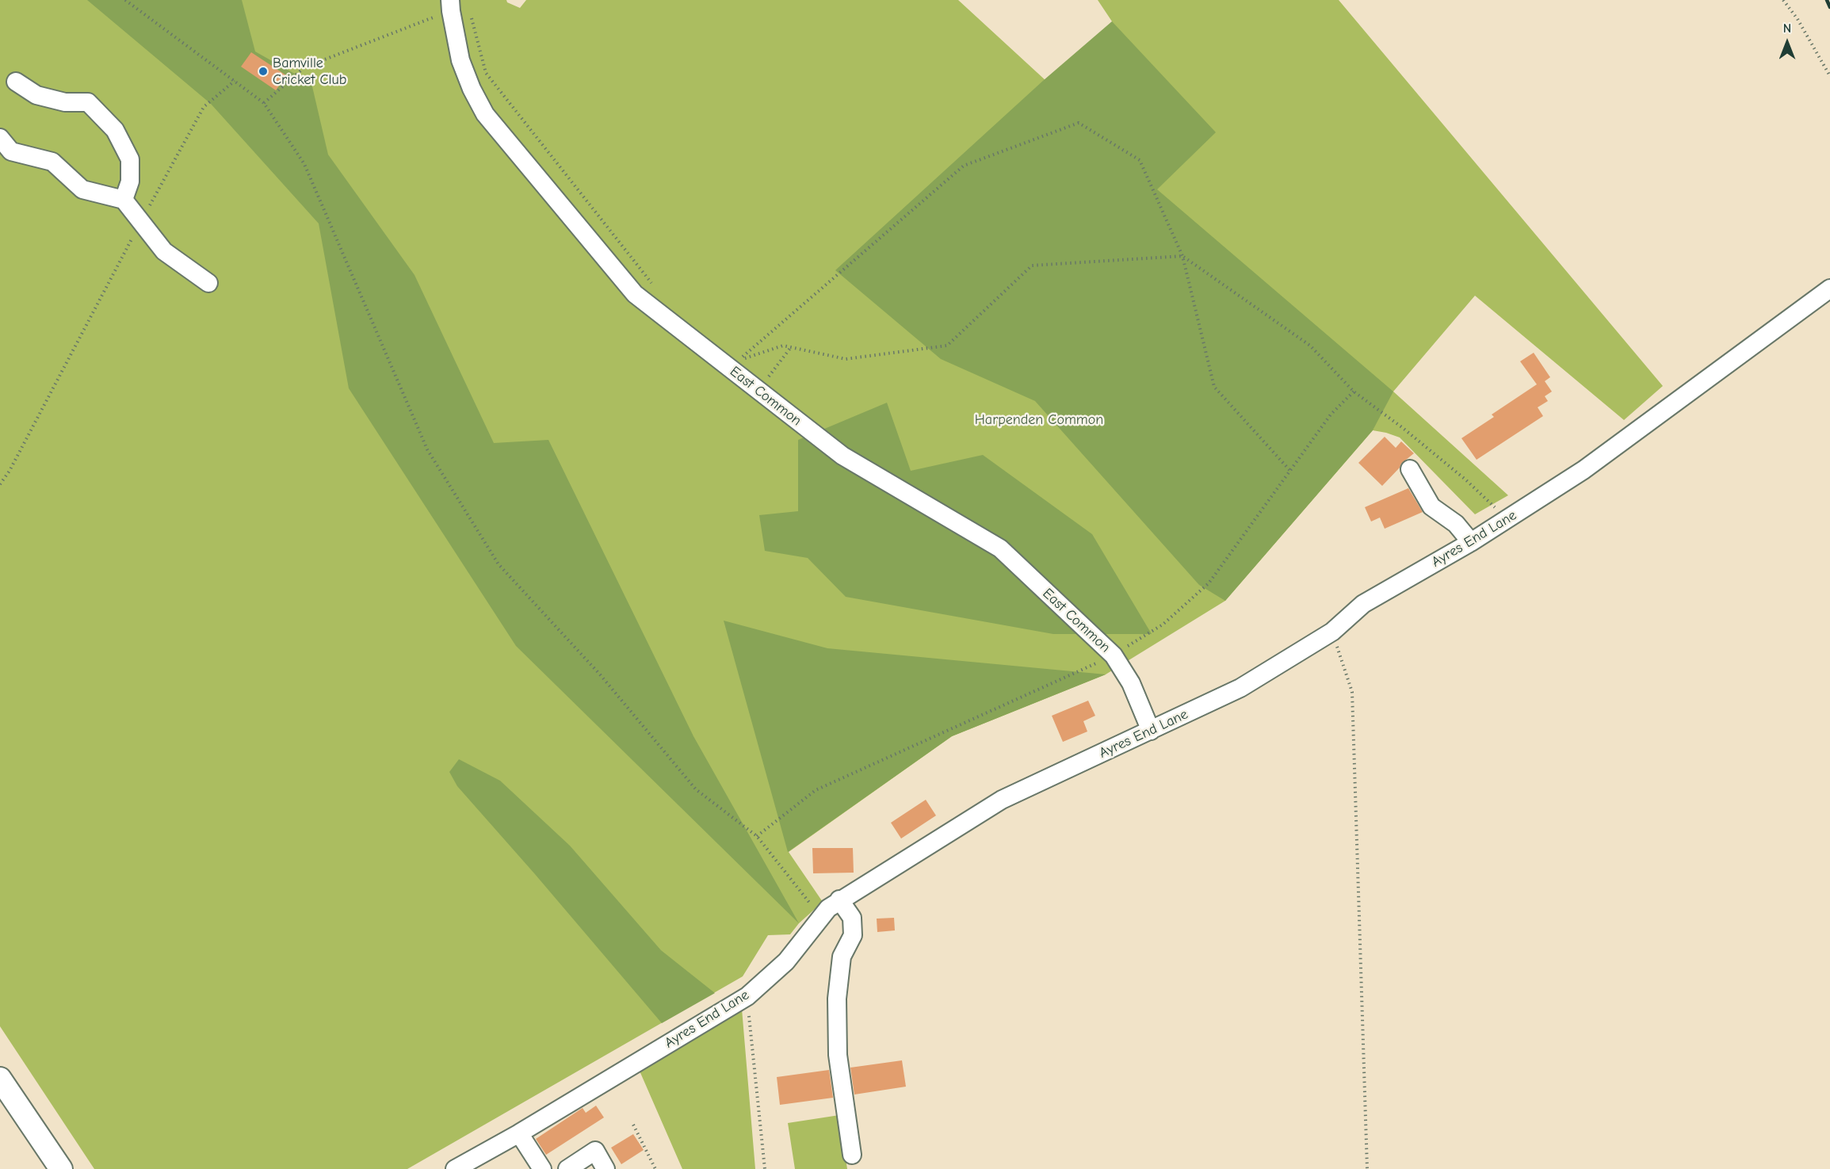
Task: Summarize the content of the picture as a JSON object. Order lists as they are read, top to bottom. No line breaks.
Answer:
{"streets":{"street":["East Common","Ayres End Lane"]},"crossings":[["East Common","Ayres End Lane"]],"parks":["Harpenden Common"],"places":["Bamville Cricket Club"],"north":"top"}
